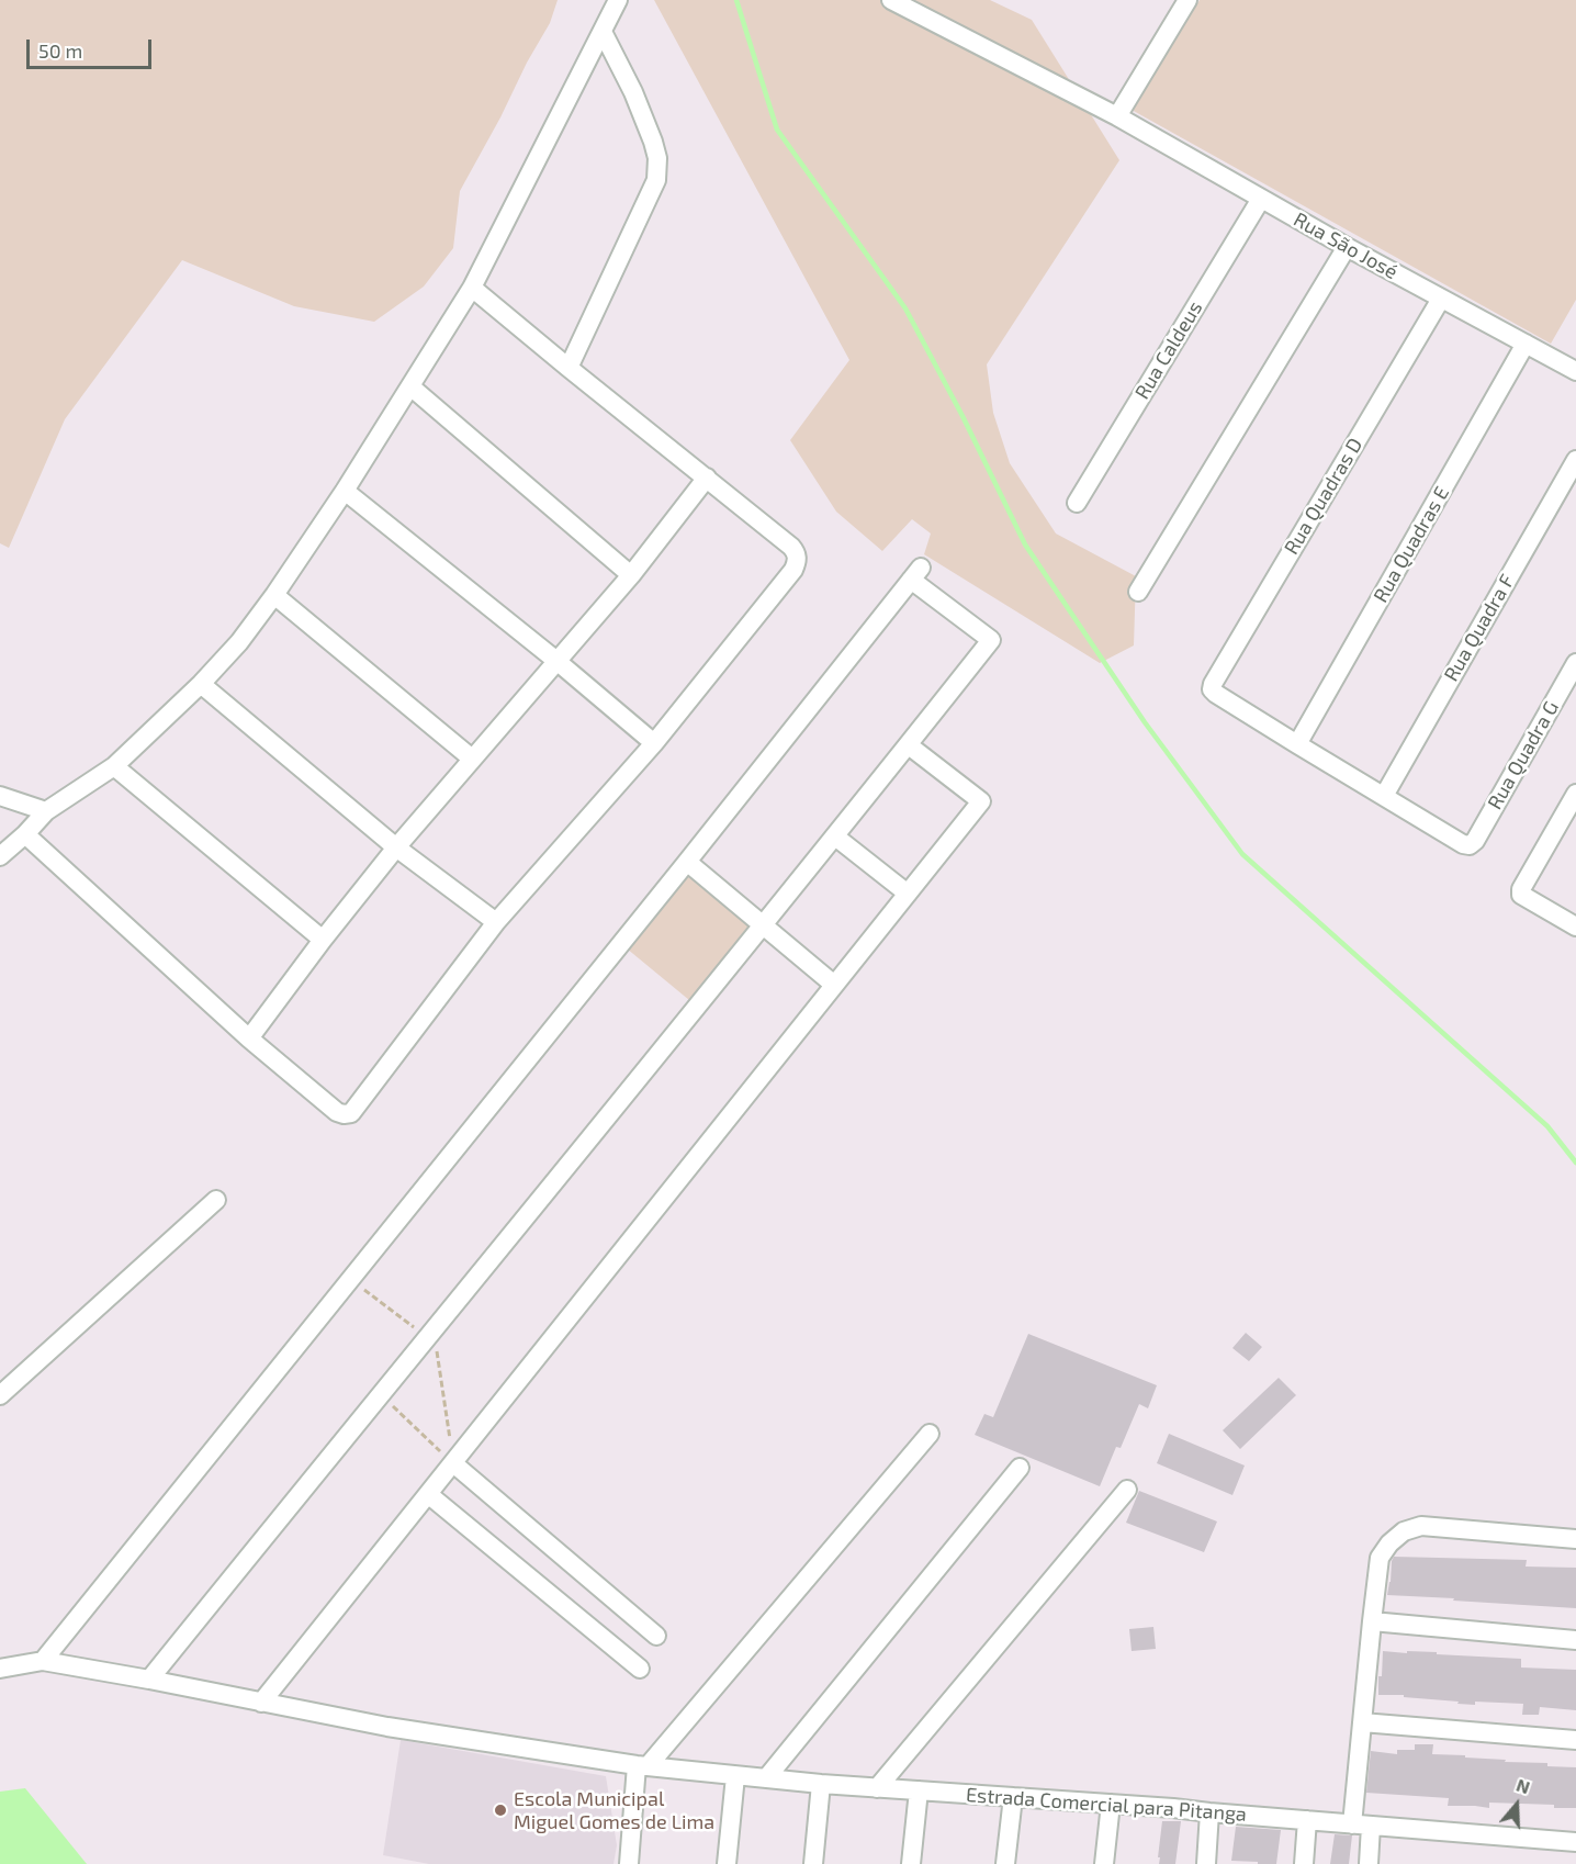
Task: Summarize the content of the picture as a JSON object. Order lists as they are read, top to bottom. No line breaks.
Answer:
{"streets":{"street":["Rua São José","Rua Caldeus","Rua Quadras D","Rua Quadras E","Rua Quadra F","Rua Quadra G","Estrada Comercial para Pitanga"]},"crossings":[["Rua São José","Rua Caldeus"],["Rua São José","Rua Quadras D"],["Rua São José","Rua Quadras E"],["Rua Quadras D","Rua Quadras E"],["Rua Quadra F","Rua Quadra G"]],"places":["Escola Municipal Miguel Gomes de Lima"],"scale_bar":"50 m","north":"top"}
